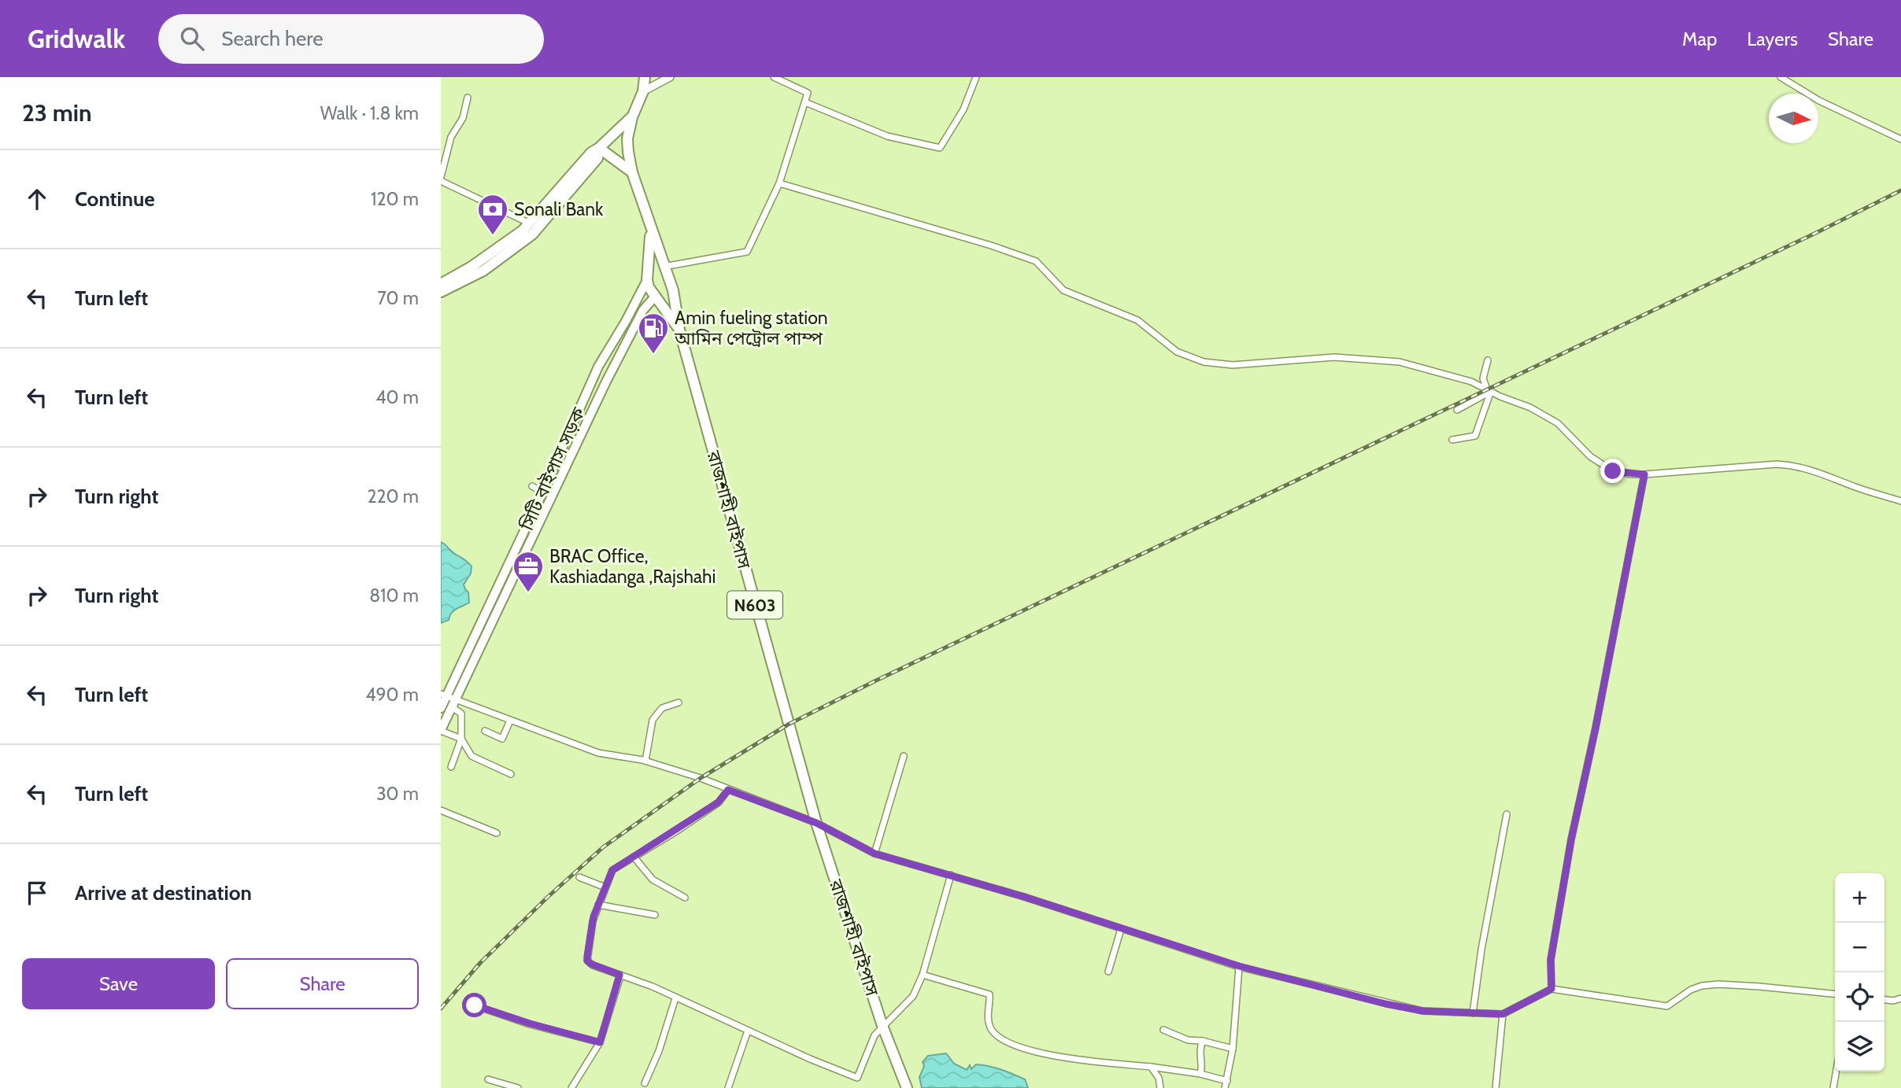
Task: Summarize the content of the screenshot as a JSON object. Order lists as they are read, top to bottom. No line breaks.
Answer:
{"streets":{"highway":["সিটি বাইপাস সড়ক","রাজশাহী বাইপাস","N603"]},"crossings":[["সিটি বাইপাস সড়ক","রাজশাহী বাইপাস"]],"places":{"bank":["Sonali Bank"],"fuel station":["Amin fueling station আমিন পেট্রোল পাম্প"],"office":["BRAC Office, Kashiadanga ,Rajshahi"]},"north":"right","page":{"header":"Gridwalk","search":"Search here","nav":["Map","Layers","Share"],"heading":["23 min","Walk · 1.8 km"],"list":[["Continue","120 m"],["Turn left","70 m"],["Turn left","40 m"],["Turn right","220 m"],["Turn right","810 m"],["Turn left","490 m"],["Turn left","30 m"],"Arrive at destination"],"map_buttons":["+","−"],"buttons":["Save","Share"]}}
